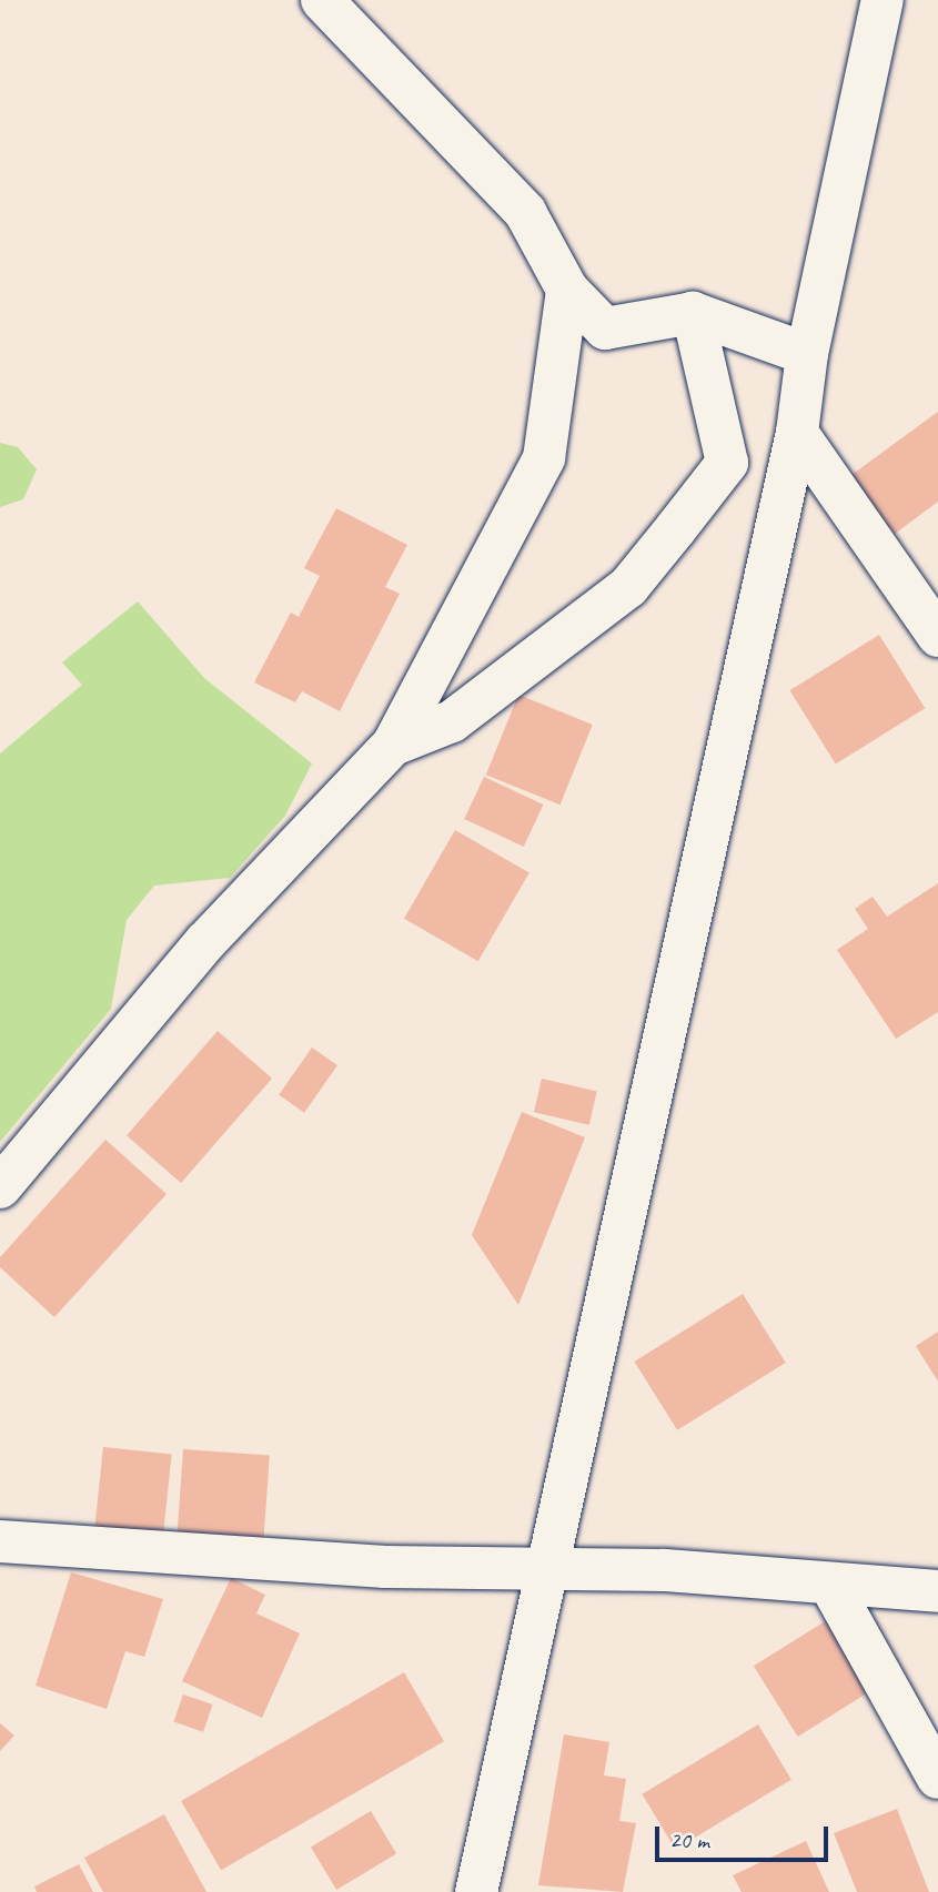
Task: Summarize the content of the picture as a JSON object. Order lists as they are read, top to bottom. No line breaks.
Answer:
{"scale_bar":"20 m"}
